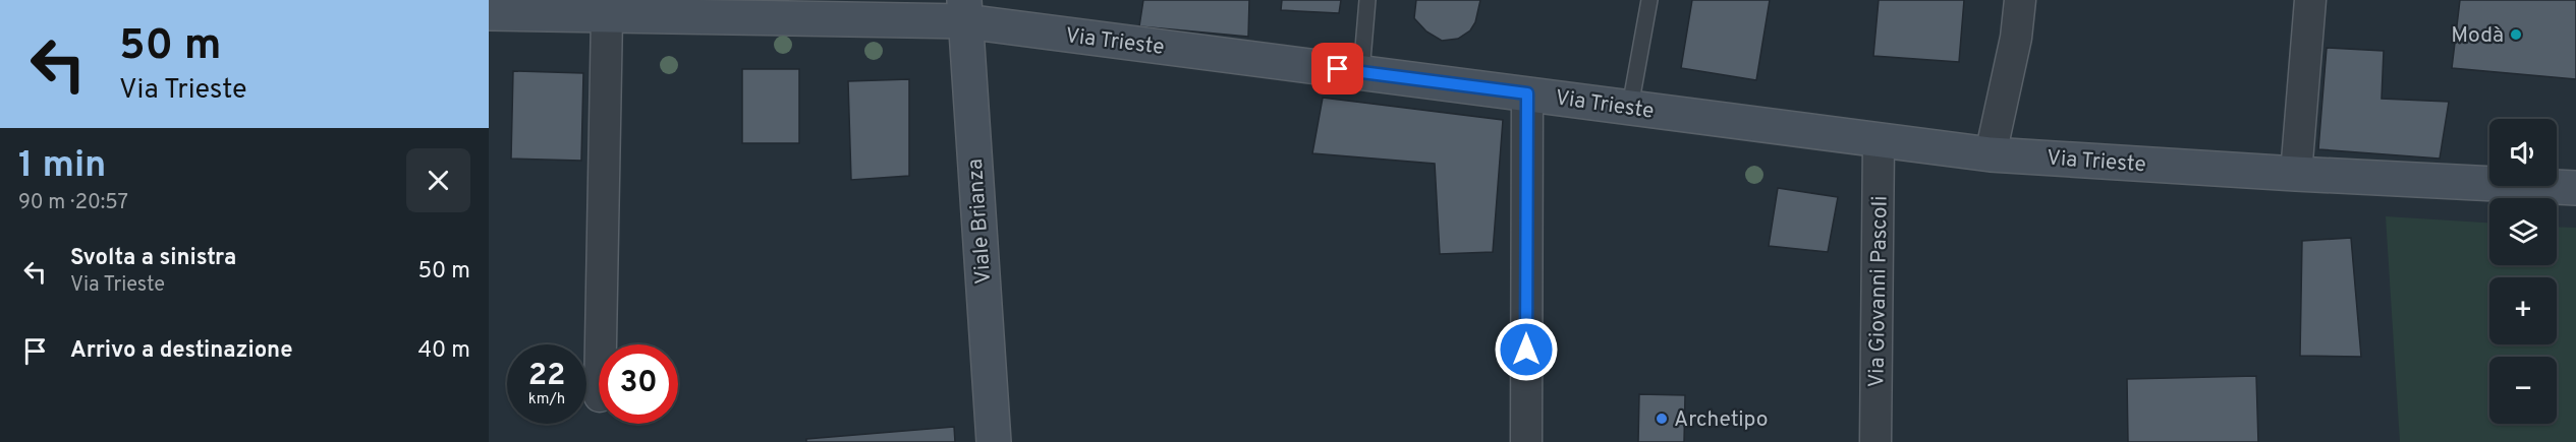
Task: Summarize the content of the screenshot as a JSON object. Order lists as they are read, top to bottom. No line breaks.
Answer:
{"streets":{"street":["Via Trieste","Viale Brianza","Via Giovanni Pascoli"]},"crossings":[["Via Trieste","Viale Brianza"],["Via Trieste","Via Giovanni Pascoli"]],"places":["Modà","Archetipo"],"page":{"turn":["50 m","Via Trieste"],"map_buttons":["+","−"],"heading":["1 min","90 m · 20:57"],"list":[{"name":"Svolta a sinistra","note":"Via Trieste","value":"50 m"},{"name":"Arrivo a destinazione","value":"40 m"}],"speed":"22 km/h","limit":"30"}}
